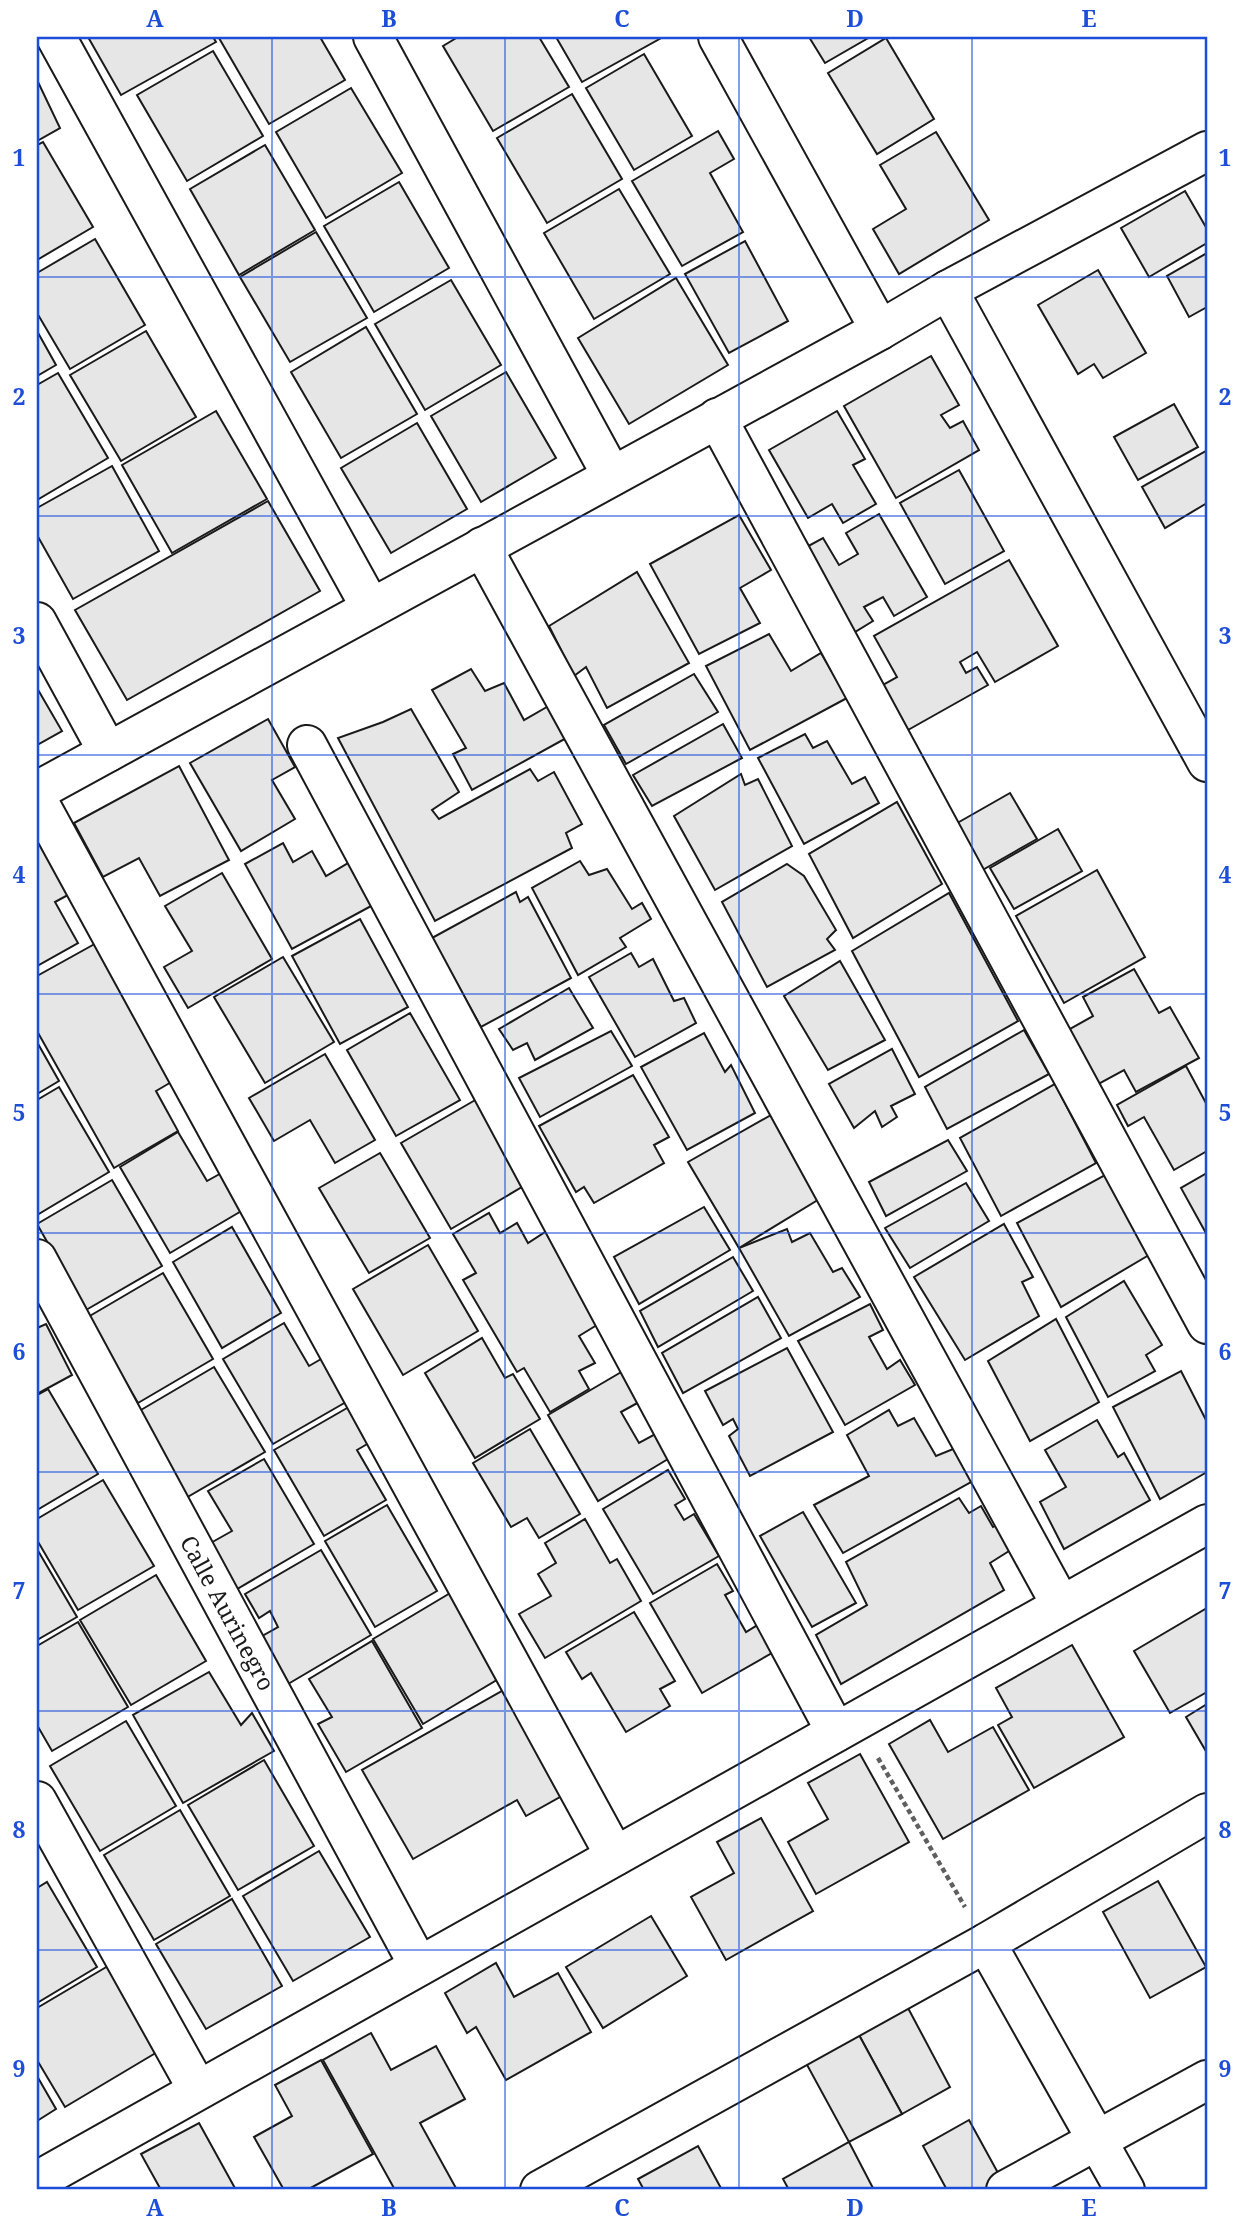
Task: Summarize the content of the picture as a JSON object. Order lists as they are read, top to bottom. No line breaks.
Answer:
{"streets":{"street":["Calle Aurinegro"]},"grid":{"columns":["A","B","C","D","E"],"rows":["1","2","3","4","5","6","7","8","9"]}}
